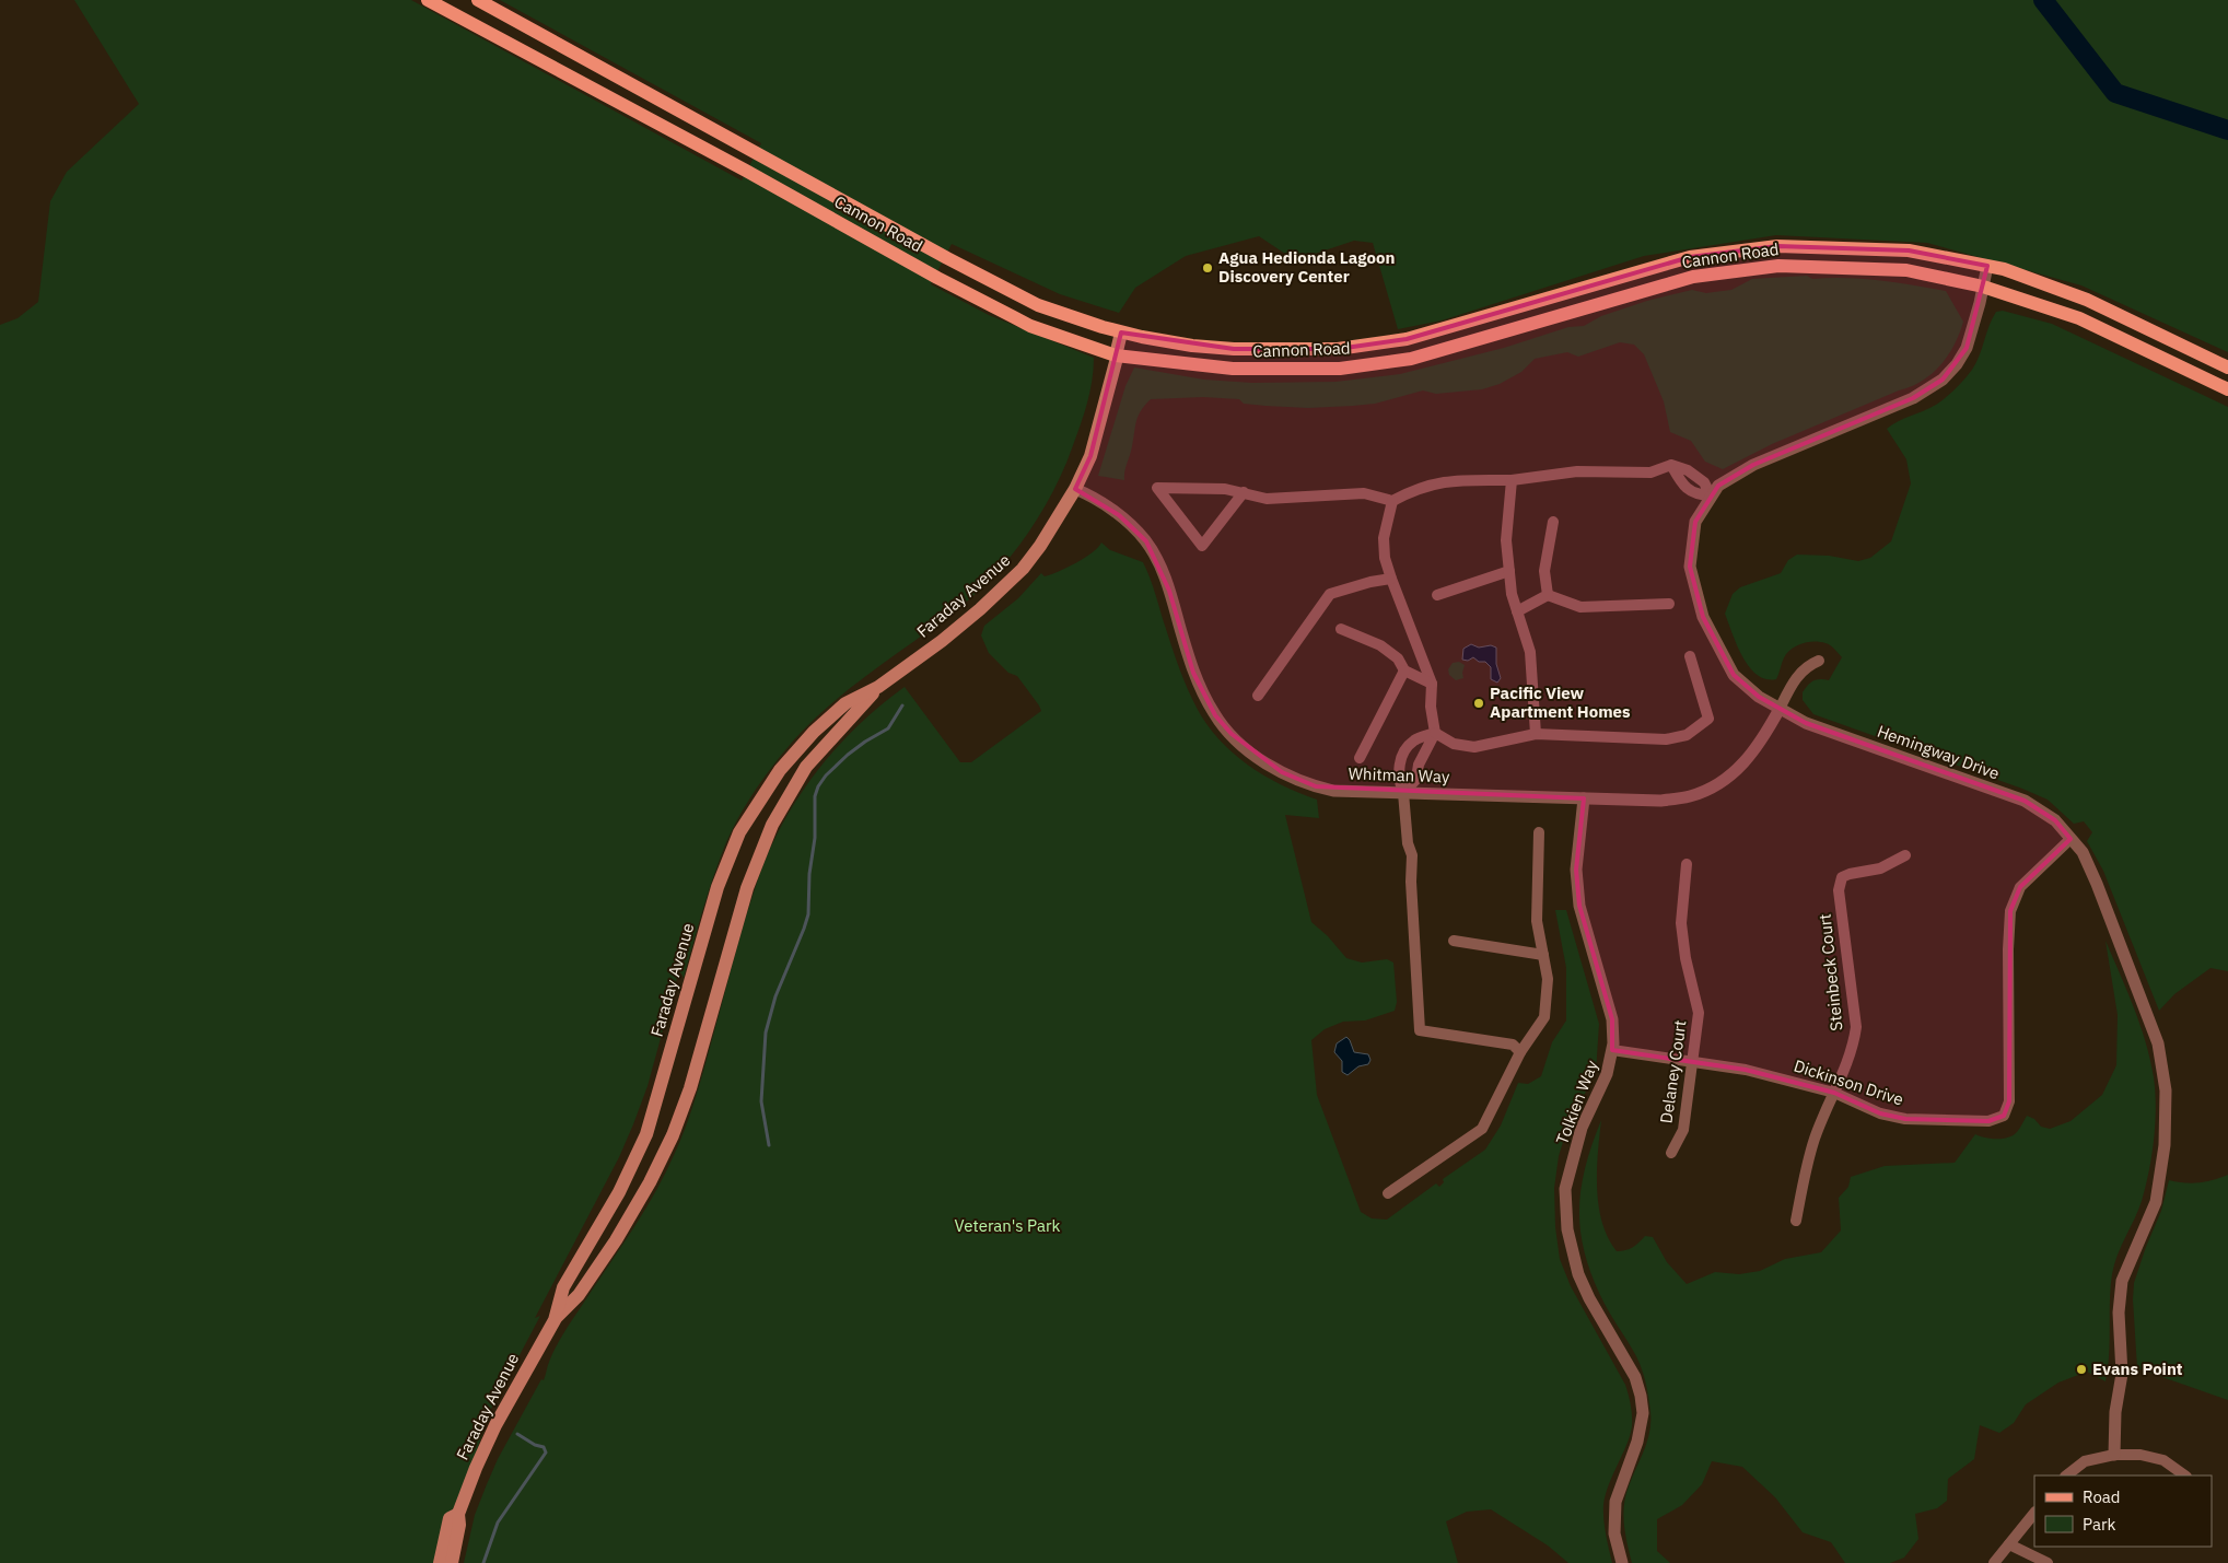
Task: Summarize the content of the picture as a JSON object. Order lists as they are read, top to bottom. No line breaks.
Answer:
{"streets":{"main road":["Cannon Road","Faraday Avenue"],"street":["Hemingway Drive","Whitman Way","Steinbeck Court","Delaney Court","Dickinson Drive","Tolkien Way"]},"crossings":[["Cannon Road","Faraday Avenue"],["Cannon Road","Hemingway Drive"],["Faraday Avenue","Whitman Way"],["Hemingway Drive","Whitman Way"],["Hemingway Drive","Dickinson Drive"],["Whitman Way","Tolkien Way"],["Steinbeck Court","Dickinson Drive"],["Delaney Court","Dickinson Drive"],["Dickinson Drive","Tolkien Way"]],"parks":["Veteran's Park"],"places":["Agua Hedionda Lagoon Discovery Center","Pacific View Apartment Homes","Evans Point"],"legend":["Road","Park"]}
